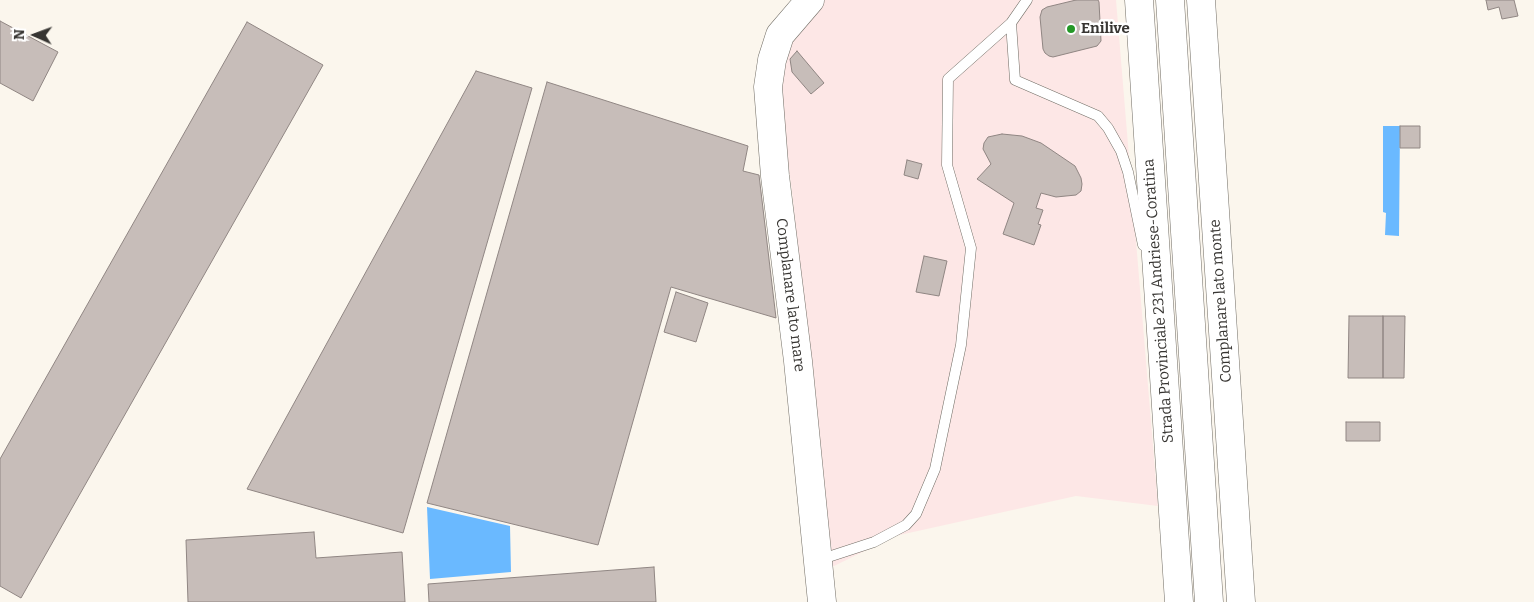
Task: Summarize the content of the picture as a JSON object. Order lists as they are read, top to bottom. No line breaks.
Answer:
{"streets":{"main road":["Complanare lato mare","Strada Provinciale 231 Andriese-Coratina","Complanare lato monte"]},"places":["Enilive"],"north":"left"}
